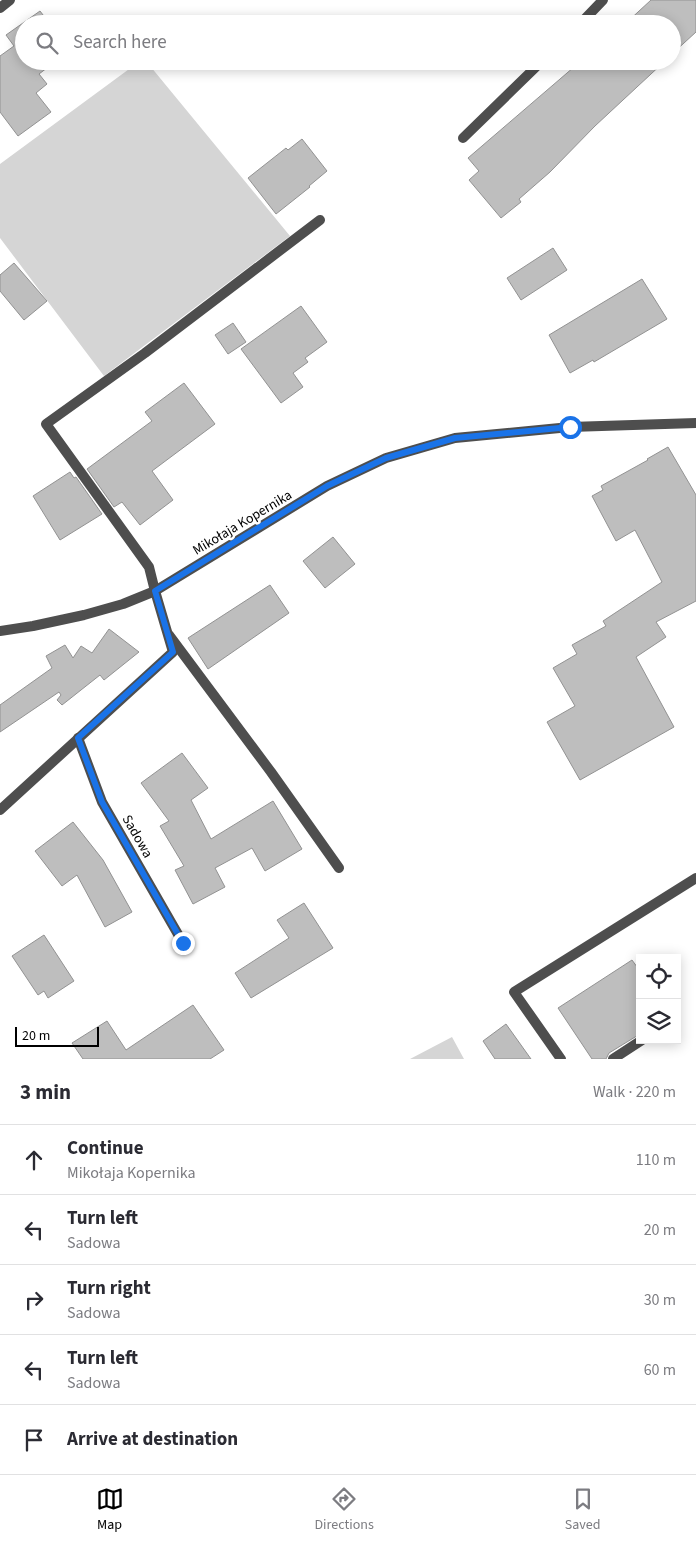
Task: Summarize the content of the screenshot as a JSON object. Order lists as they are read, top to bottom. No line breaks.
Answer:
{"streets":{"street":["Mikołaja Kopernika","Sadowa"]},"scale_bar":"20 m","page":{"search":"Search here","scale":"20 m","heading":["3 min","Walk · 220 m"],"list":[["Continue","Mikołaja Kopernika","110 m"],["Turn left","Sadowa","20 m"],["Turn right","Sadowa","30 m"],["Turn left","Sadowa","60 m"],"Arrive at destination"],"nav":["Map","Directions","Saved"]}}
